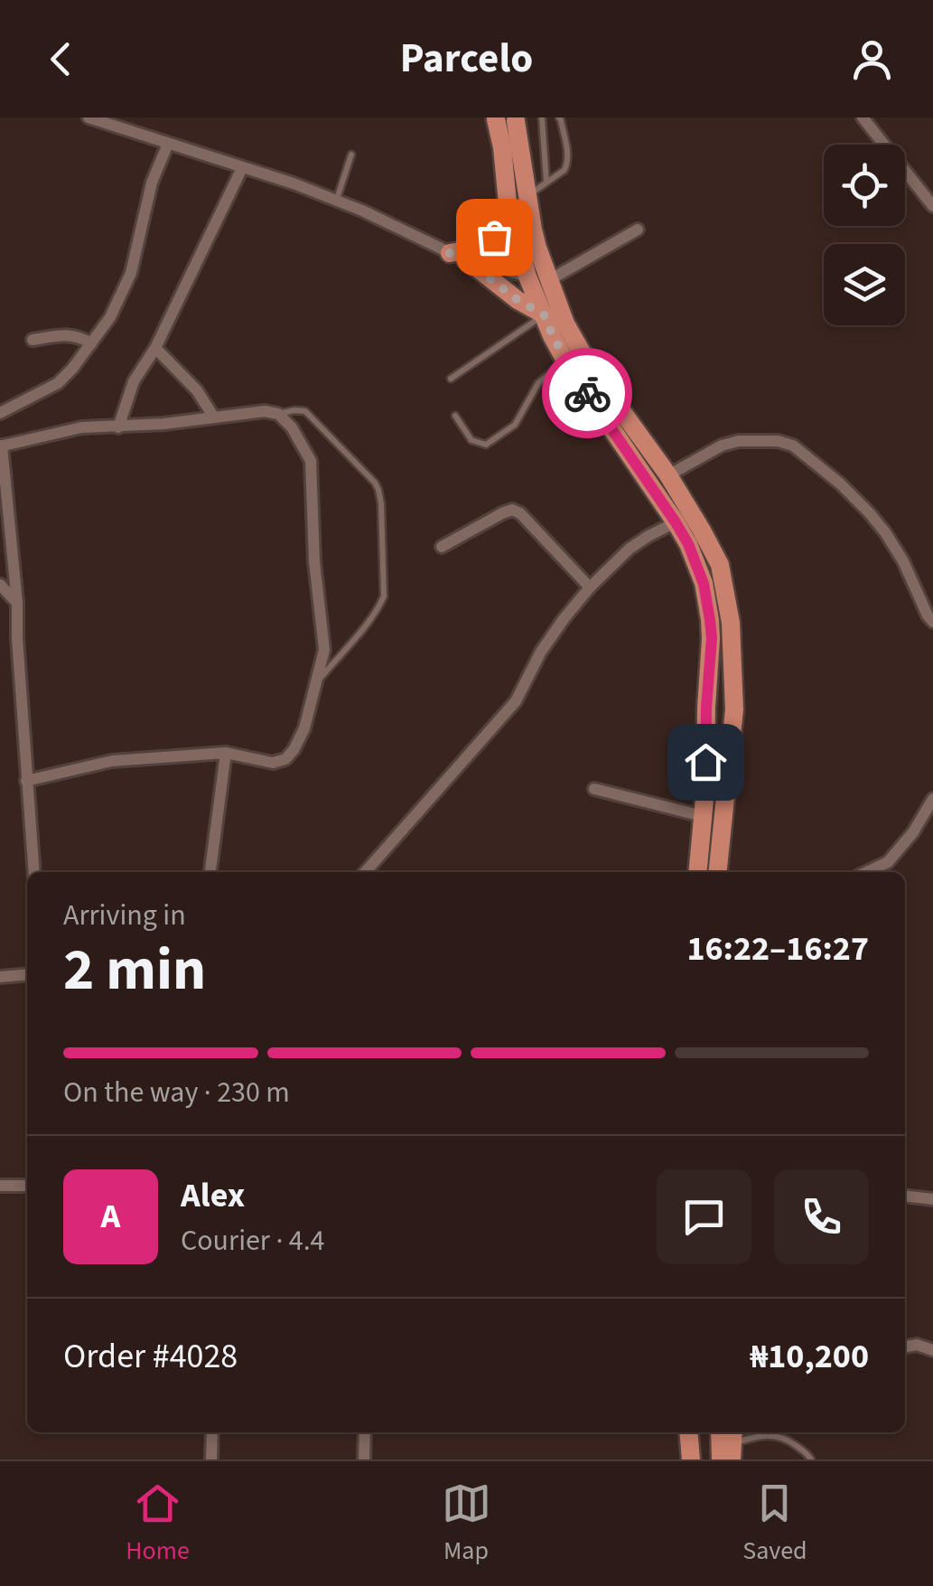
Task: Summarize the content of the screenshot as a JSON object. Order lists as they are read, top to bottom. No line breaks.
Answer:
{"page":{"header":"Parcelo","heading":["2 min","Arriving in","16:22–16:27"],"panel":["Alex","Courier · 4.4","Order #4028","₦10,200"],"bar":"On the way · 230 m","round":"A","tabs":["Home","Map","Saved"]}}
